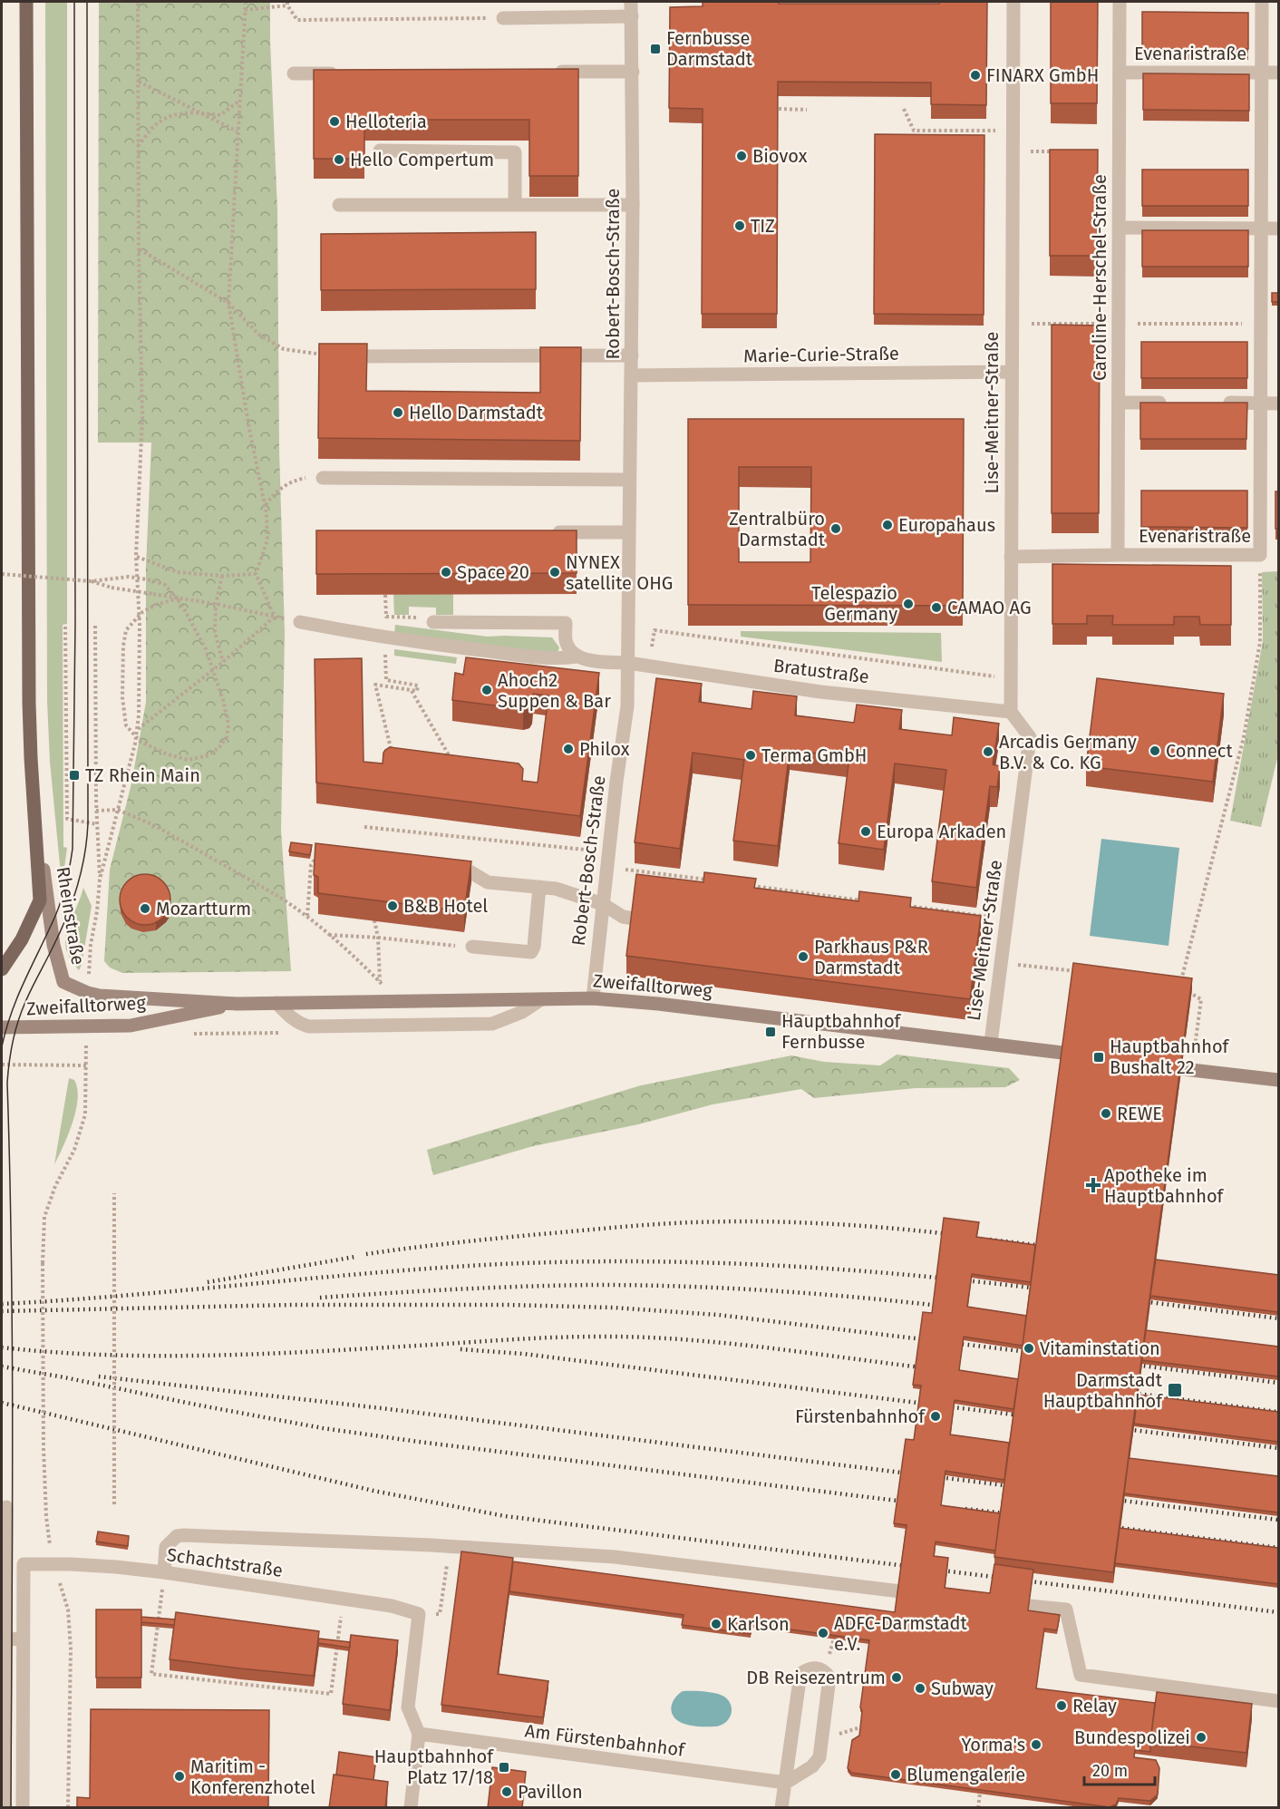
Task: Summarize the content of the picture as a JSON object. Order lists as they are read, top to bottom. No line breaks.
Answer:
{"streets":{"main road":["Rheinstraße"],"street":["Evenaristraße","Robert-Bosch-Straße","Caroline-Herschel-Straße","Marie-Curie-Straße","Lise-Meitner-Straße","Bratustraße","Zweifalltorweg","Schachtstraße","Am Fürstenbahnhof"]},"crossings":[["Evenaristraße","Caroline-Herschel-Straße"],["Evenaristraße","Lise-Meitner-Straße"],["Robert-Bosch-Straße","Marie-Curie-Straße"],["Robert-Bosch-Straße","Bratustraße"],["Robert-Bosch-Straße","Zweifalltorweg"],["Marie-Curie-Straße","Lise-Meitner-Straße"],["Lise-Meitner-Straße","Bratustraße"],["Lise-Meitner-Straße","Zweifalltorweg"],["Rheinstraße","Zweifalltorweg"],["Schachtstraße","Am Fürstenbahnhof"]],"places":{"transit":["Fernbusse Darmstadt","TZ Rhein Main","Hauptbahnhof Fernbusse","Hauptbahnhof Bushalt 22","Darmstadt Hauptbahnhof","Hauptbahnhof Platz 17/18"],"other":["FINARX GmbH","Helloteria","Biovox","Hello Compertum","TIZ","Hello Darmstadt","Europahaus","Zentralbüro Darmstadt","Space 20","NYNEX satellite OHG","Telespazio Germany","CAMAO AG","Ahoch2 Suppen & Bar","Philox","Connect","Arcadis Germany B.V. & Co. KG","Terma GmbH","Europa Arkaden","B&B Hotel","Mozartturm","Parkhaus P&R Darmstadt","REWE","Vitaminstation","Fürstenbahnhof","Karlson","ADFC-Darmstadt e.V.","DB Reisezentrum","Subway","Relay","Bundespolizei","Yorma's","Blumengalerie","Maritim - Konferenzhotel","Pavillon"],"health":["Apotheke im Hauptbahnhof"]},"scale_bar":"20 m"}
